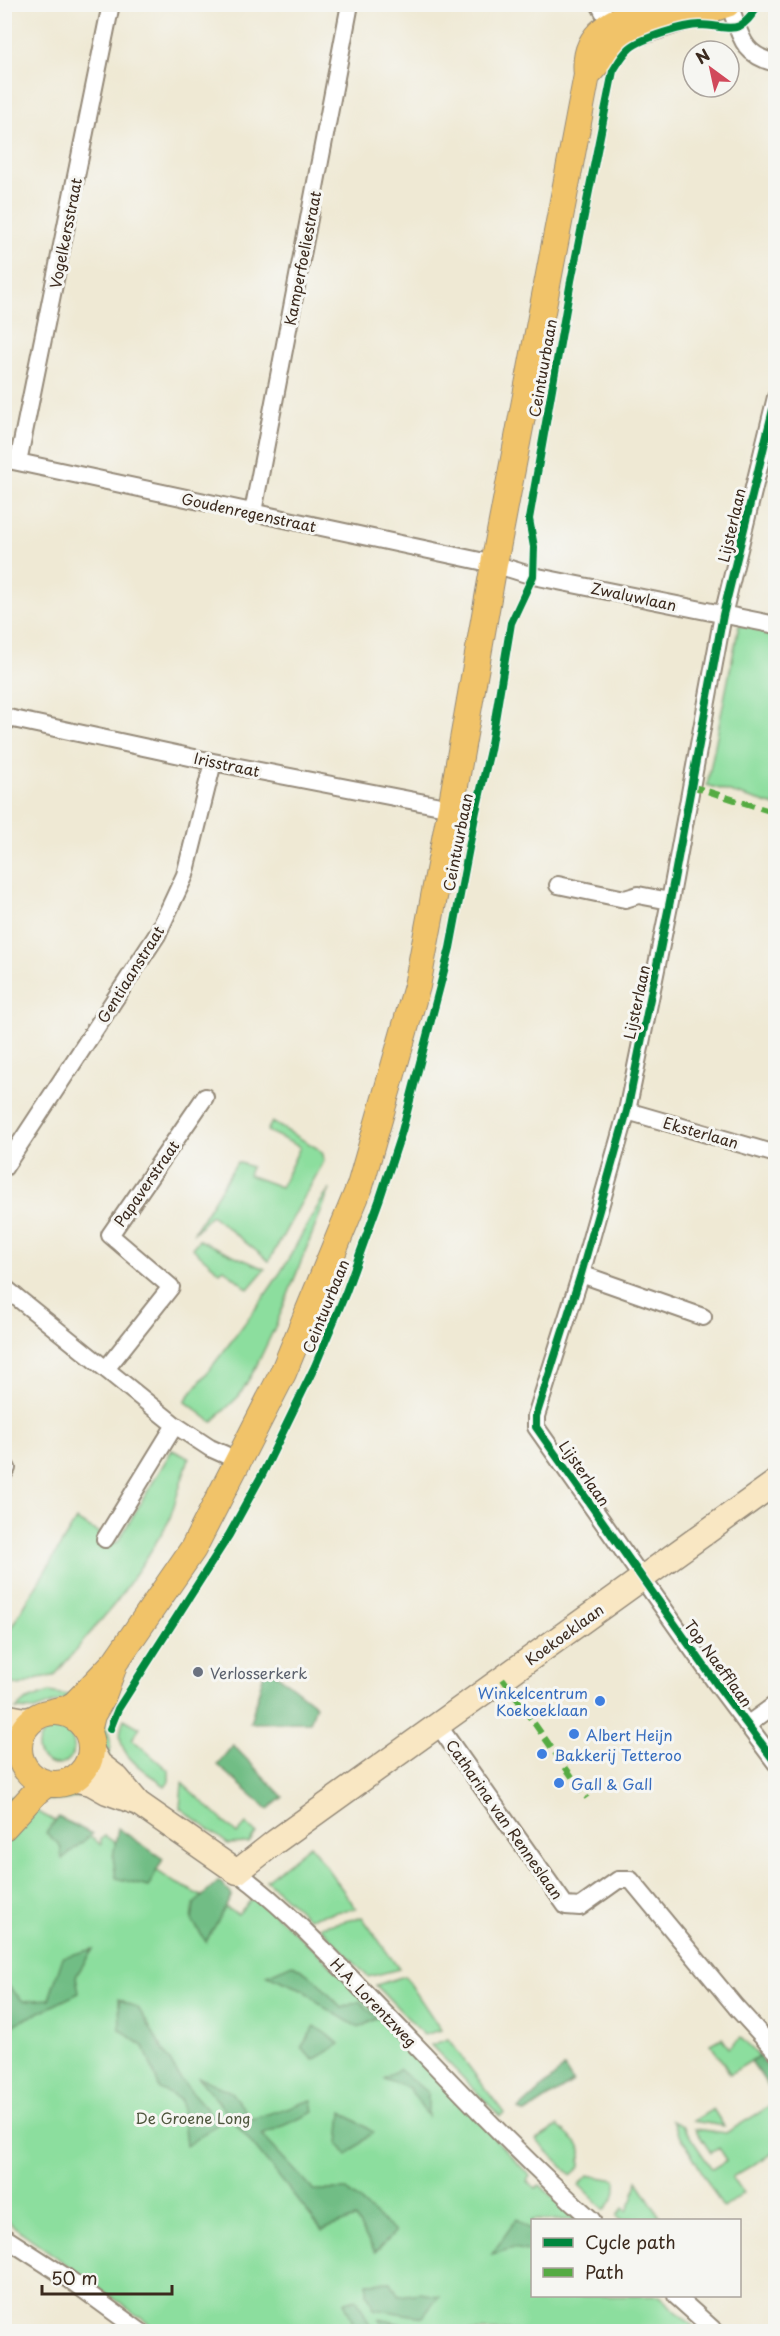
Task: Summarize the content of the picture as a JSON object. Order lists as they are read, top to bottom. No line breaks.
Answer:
{"streets":{"main road":["Ceintuurbaan"],"street":["Vogelkersstraat","Kamperfoeliestraat","Goudenregenstraat","Lijsterlaan","Zwaluwlaan","Irisstraat","Gentiaanstraat","Eksterlaan","Papaverstraat","Koekoeklaan","Top Naefflaan","Catharina van Renneslaan","H.A. Lorentzweg"]},"crossings":[["Vogelkersstraat","Goudenregenstraat"],["Kamperfoeliestraat","Goudenregenstraat"],["Ceintuurbaan","Goudenregenstraat"],["Ceintuurbaan","Zwaluwlaan"],["Ceintuurbaan","Irisstraat"],["Ceintuurbaan","H.A. Lorentzweg"],["Goudenregenstraat","Zwaluwlaan"],["Lijsterlaan","Zwaluwlaan"],["Lijsterlaan","Eksterlaan"],["Lijsterlaan","Koekoeklaan"],["Lijsterlaan","Top Naefflaan"],["Irisstraat","Gentiaanstraat"],["Koekoeklaan","Top Naefflaan"],["Koekoeklaan","Catharina van Renneslaan"],["Koekoeklaan","H.A. Lorentzweg"]],"parks":["De Groene Long"],"places":["Verlosserkerk","Winkelcentrum Koekoeklaan","Albert Heijn","Bakkerij Tetteroo","Gall & Gall"],"legend":["Cycle path","Path"],"scale_bar":"50 m","north":"top left"}
